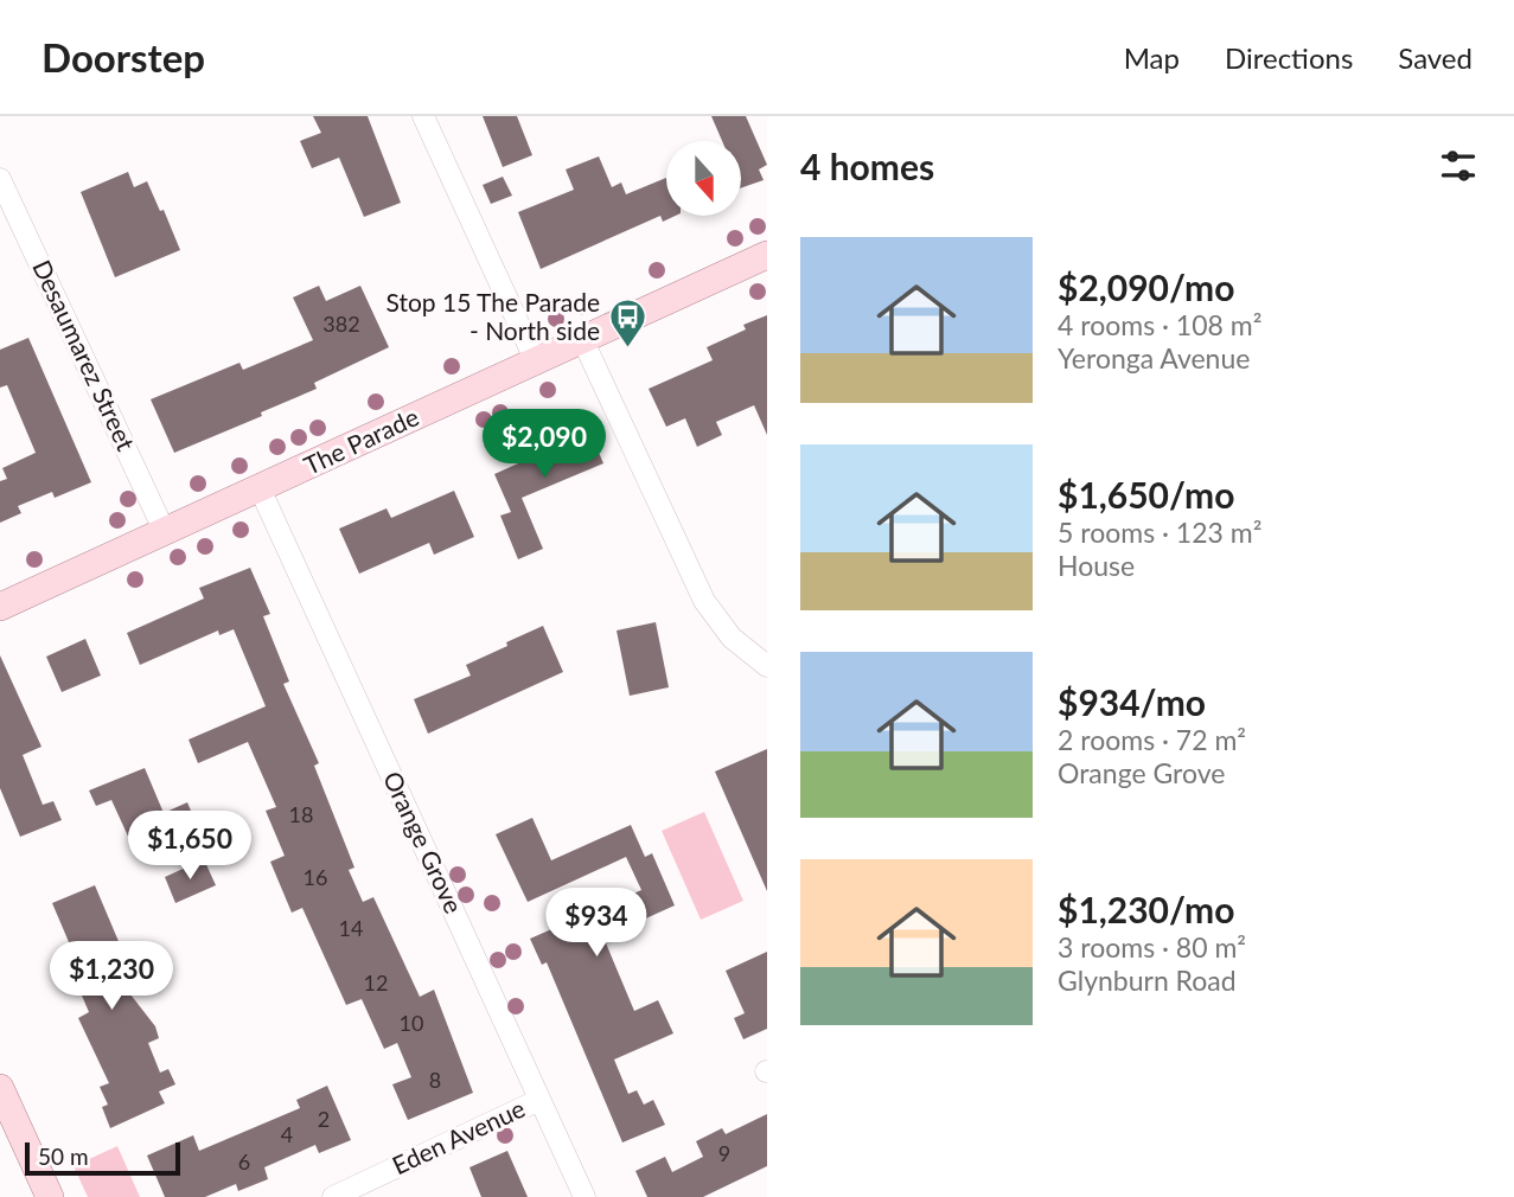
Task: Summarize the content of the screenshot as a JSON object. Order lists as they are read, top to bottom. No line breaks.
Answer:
{"streets":{"main road":["The Parade"],"street":["Desaumarez Street","Orange Grove","Eden Avenue"]},"crossings":[["Desaumarez Street","The Parade"],["The Parade","Orange Grove"],["Orange Grove","Eden Avenue"]],"places":{"bus stop":["Stop 15 The Parade - North side"]},"house_numbers":["382","18","16","14","12","10","8","2","4","9","6"],"scale_bar":"50 m","north":"bottom","page":{"header":"Doorstep","nav":["Map","Directions","Saved"],"heading":"4 homes","list":[{"name":"$2,090/mo","note":"4 rooms · 108 m² · Yeronga Avenue"},{"name":"$1,650/mo","note":"5 rooms · 123 m² · House"},{"name":"$934/mo","note":"2 rooms · 72 m² · Orange Grove"},{"name":"$1,230/mo","note":"3 rooms · 80 m² · Glynburn Road"}],"price":["$2,090","$1,650","$934","$1,230"],"scale":"50 m"}}
